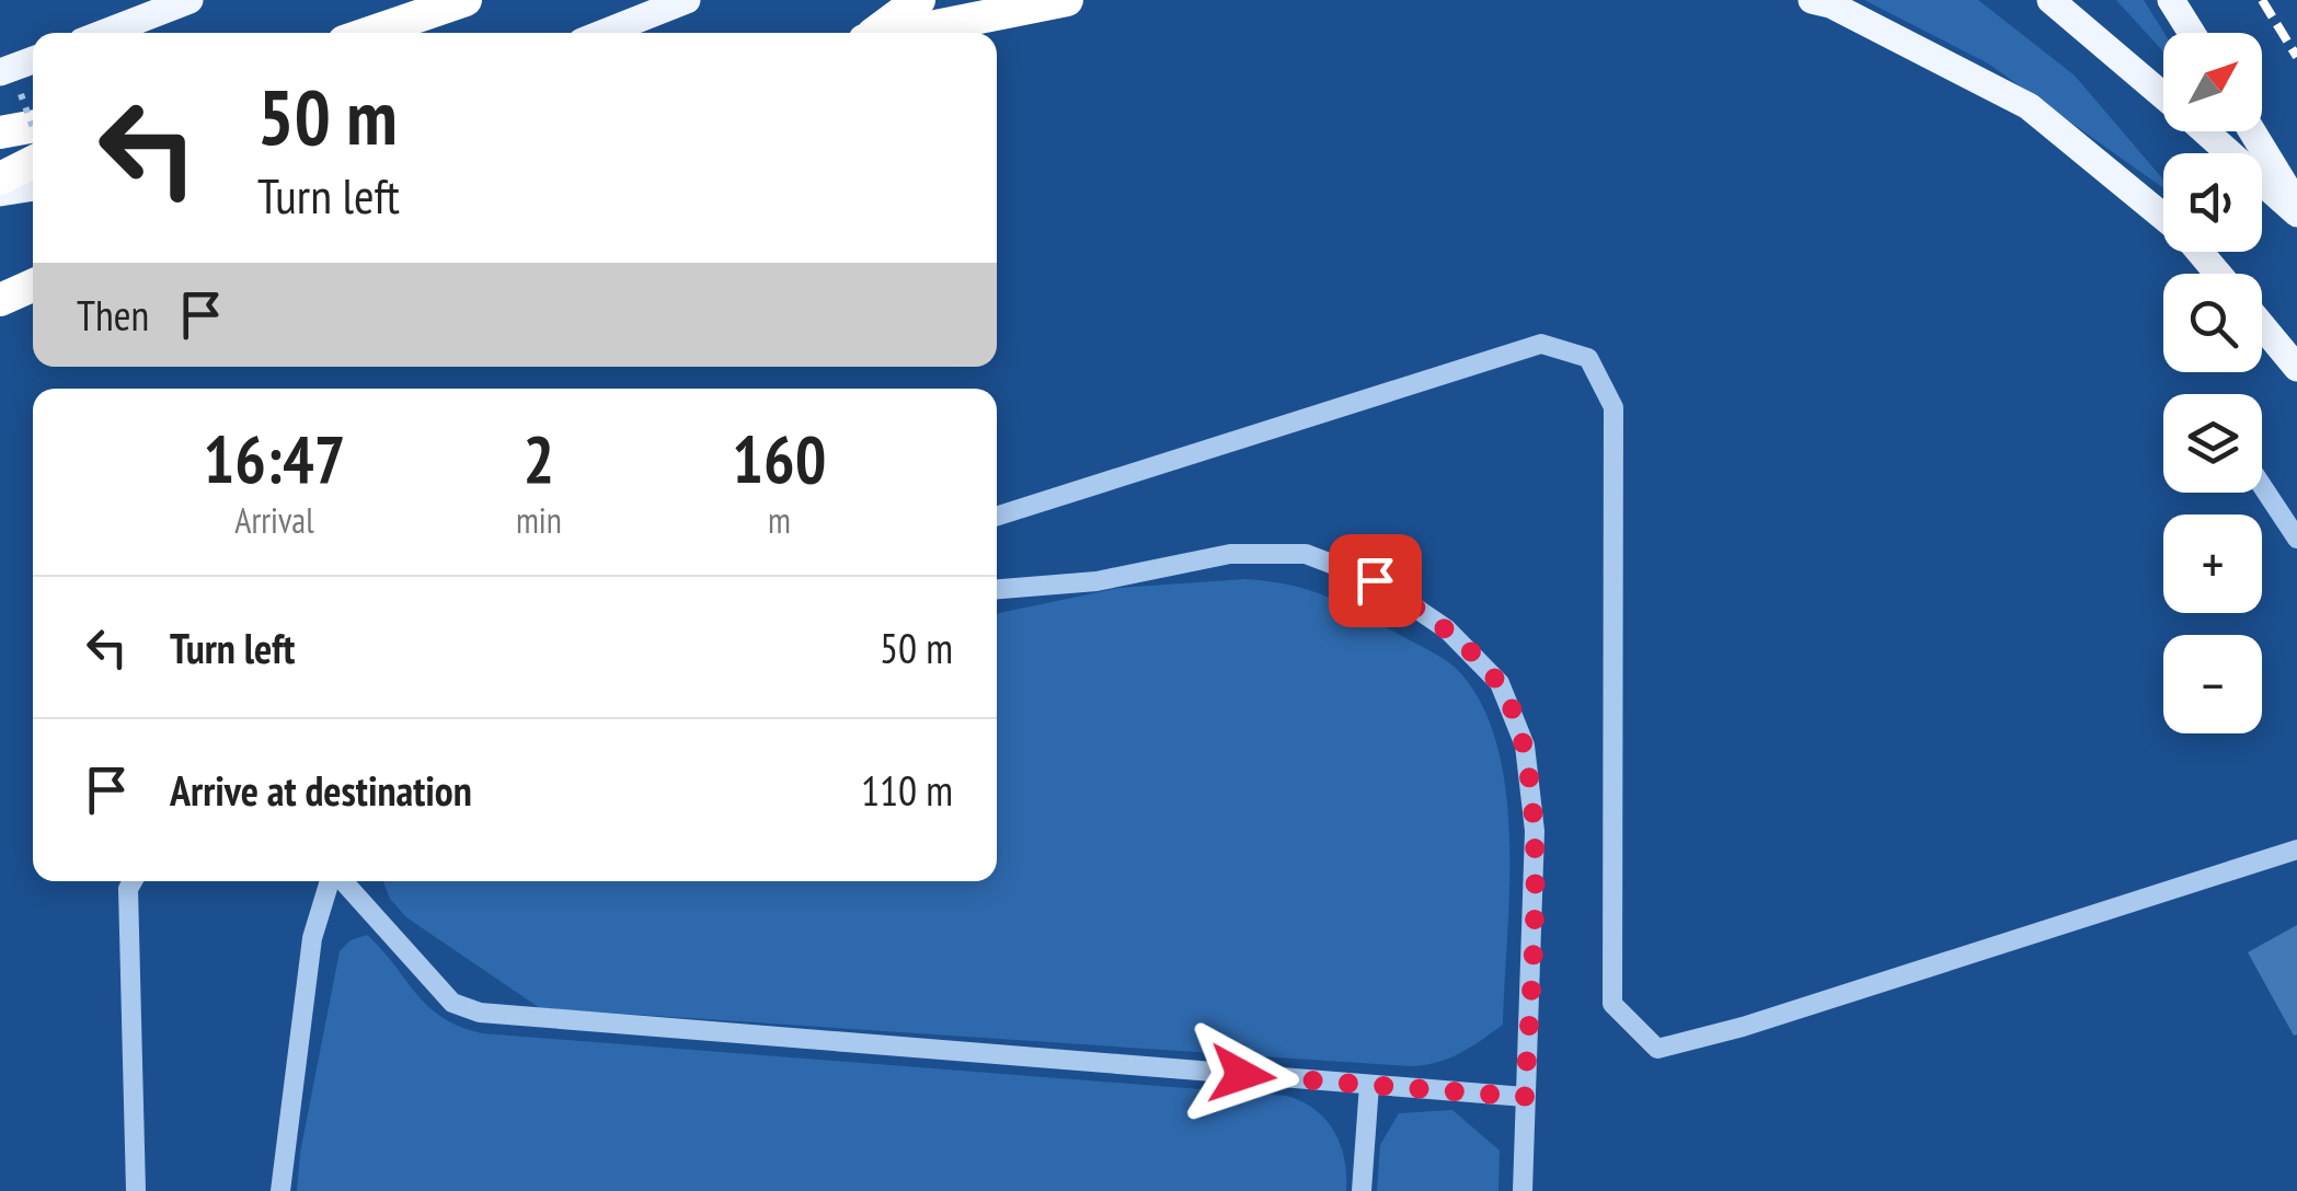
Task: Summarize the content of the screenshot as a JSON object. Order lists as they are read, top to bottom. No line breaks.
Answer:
{"north":"top right","page":{"map_buttons":["+","−"],"turn":["50 m","Turn left"],"then":"Then","eta":["16:47","Arrival","2","min","160","m"],"list":[{"name":"Turn left","value":"50 m"},{"name":"Arrive at destination","value":"110 m"}]}}
